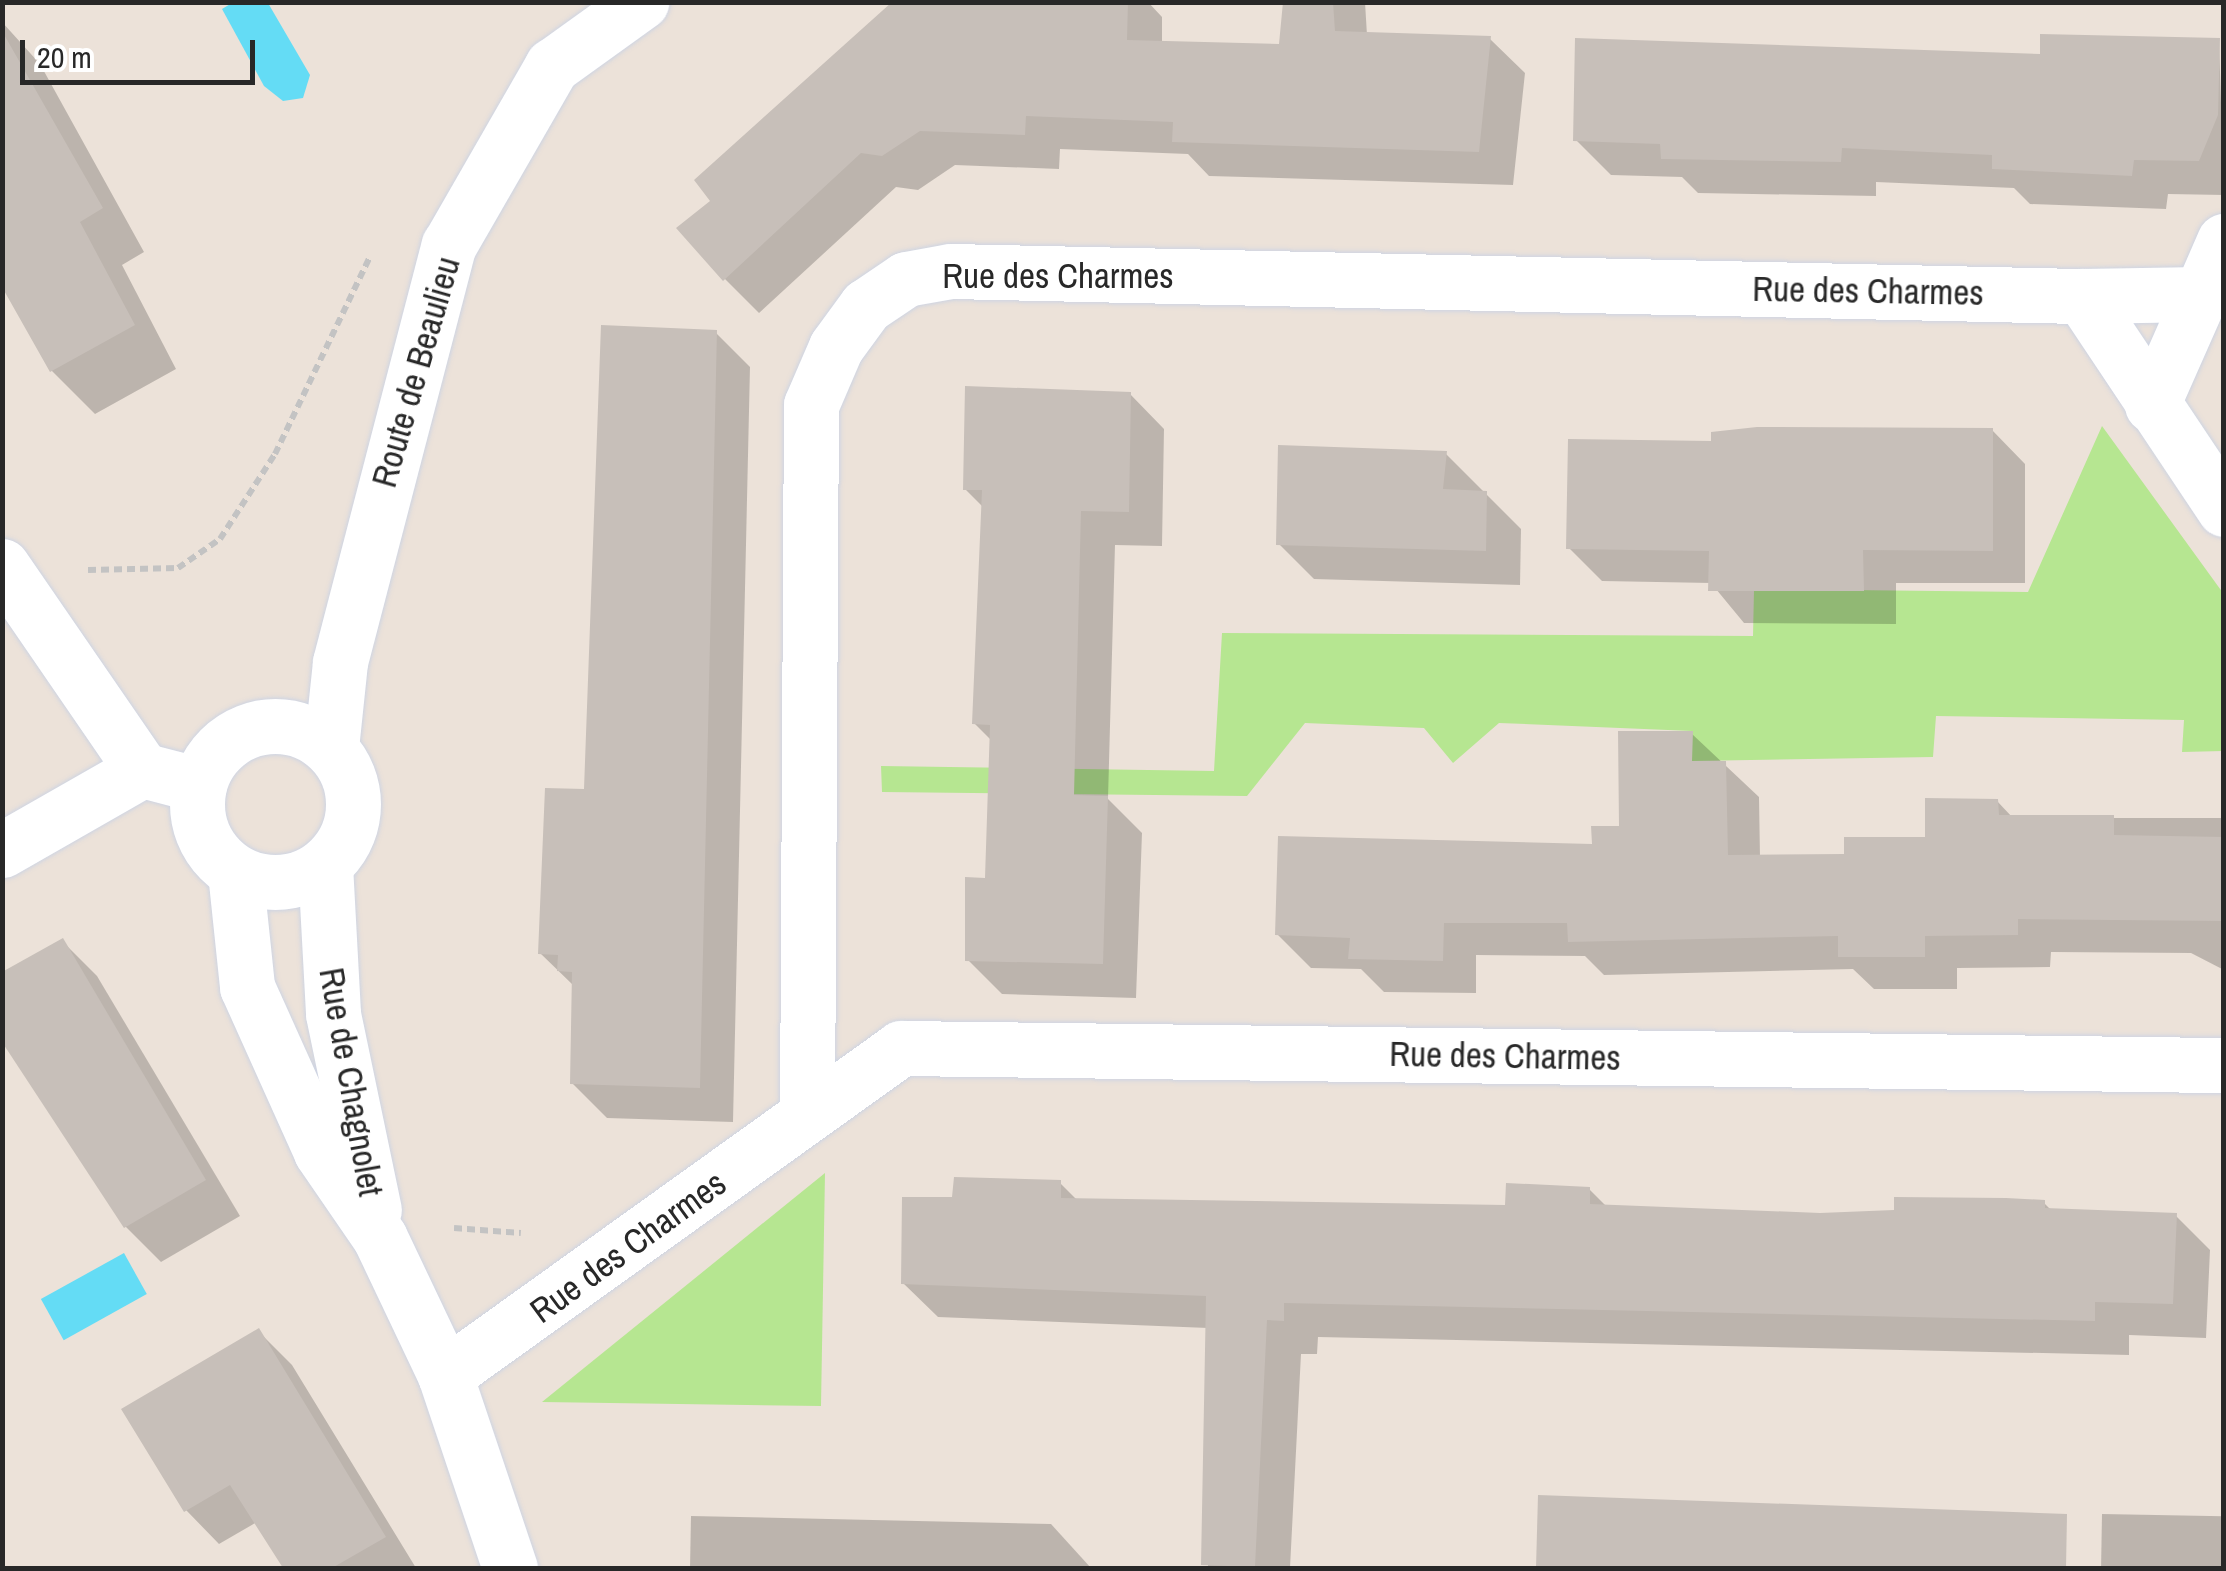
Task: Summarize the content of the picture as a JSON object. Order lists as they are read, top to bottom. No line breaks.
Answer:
{"streets":{"street":["Rue des Charmes","Route de Beaulieu","Rue de Chagnolet"]},"crossings":[["Rue des Charmes","Rue de Chagnolet"],["Route de Beaulieu","Rue de Chagnolet"]],"scale_bar":"20 m"}
